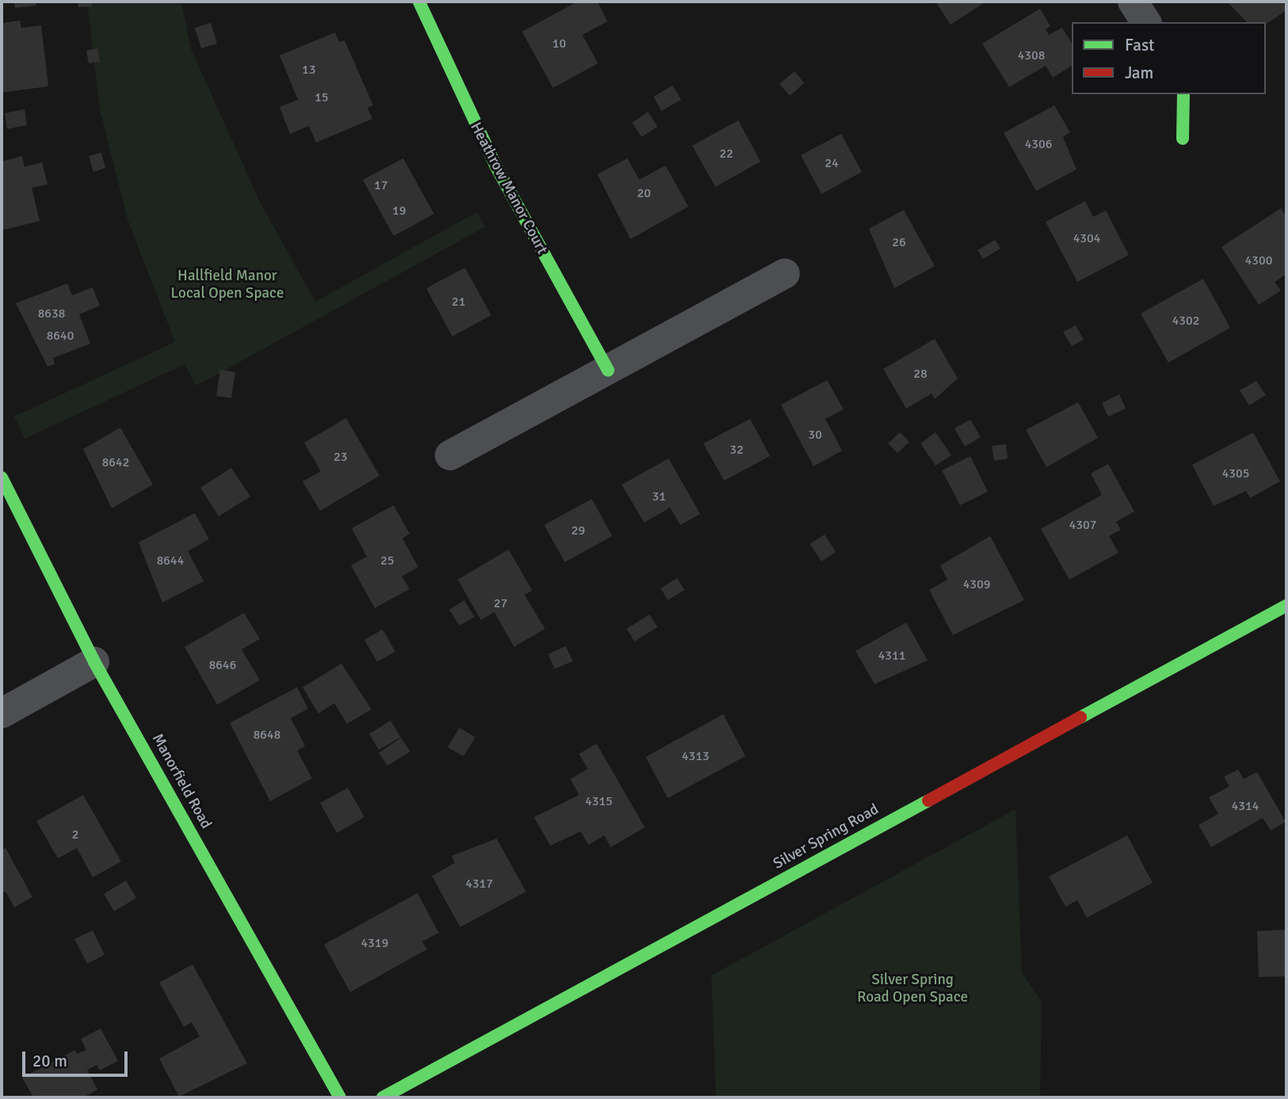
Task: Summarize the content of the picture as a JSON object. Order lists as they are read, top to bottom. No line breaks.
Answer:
{"streets":{"street":["Heathrow Manor Court","Manorfield Road","Silver Spring Road"]},"parks":["Hallfield Manor Local Open Space","Silver Spring Road Open Space"],"house_numbers":["10","4308","13","15","4306","22","24","17","20","19","4304","26","4300","21","8638","4302","8640","28","30","32","23","8642","4305","31","4307","29","8644","25","4309","27","4311","8646","8648","4313","4315","4314","2","4317","4319"],"legend":["Fast","Jam"],"scale_bar":"20 m"}
